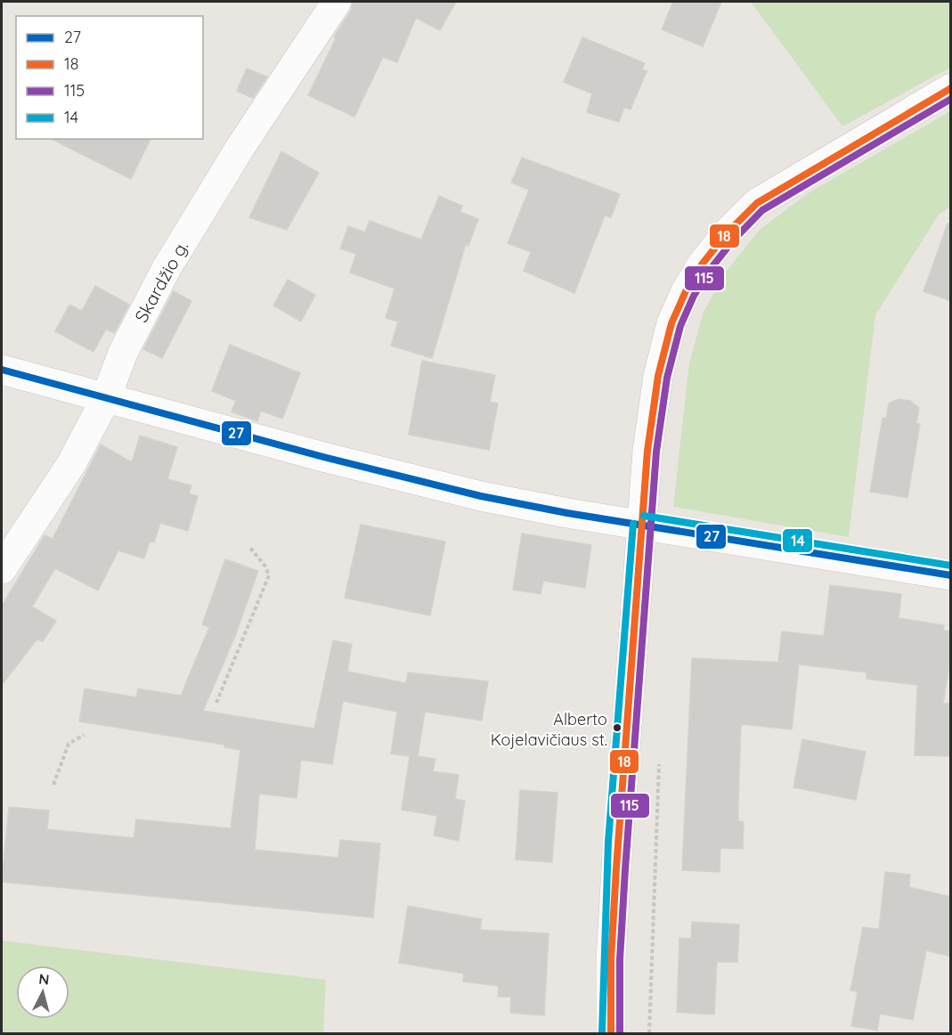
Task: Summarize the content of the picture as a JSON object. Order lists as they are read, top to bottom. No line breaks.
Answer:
{"streets":{"street":["Skardžio g."]},"places":["Alberto Kojelavičiaus st."],"lines":["transit line 18","transit line 115","transit line 27","transit line 14"],"legend":["27","18","115","14"],"north":"top"}
